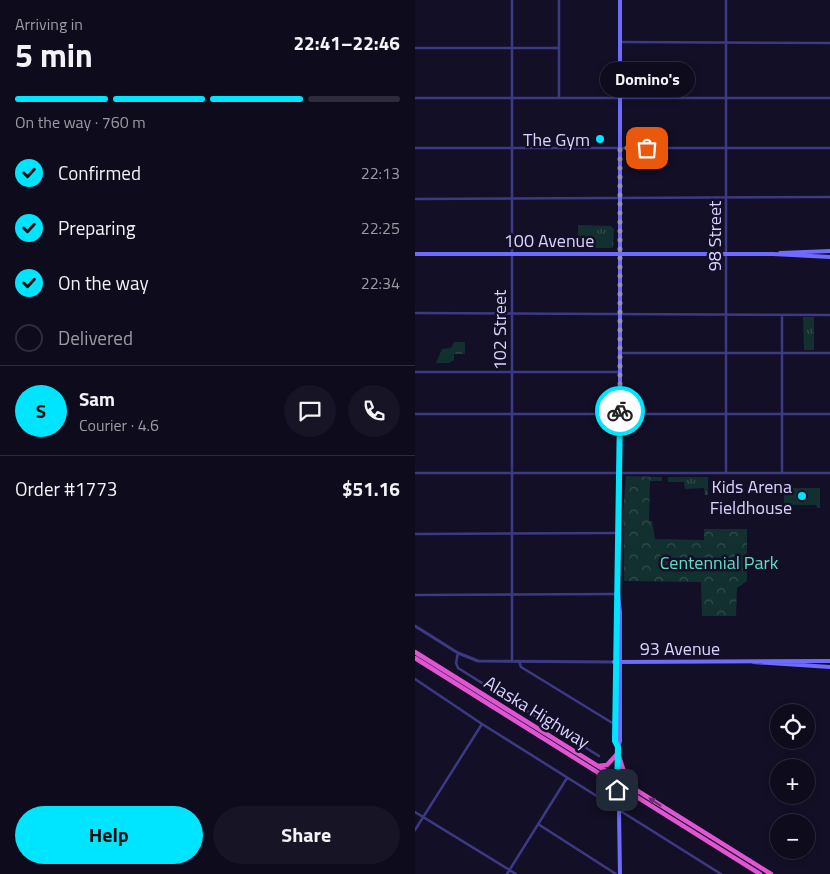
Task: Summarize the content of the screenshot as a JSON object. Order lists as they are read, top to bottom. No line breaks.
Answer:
{"streets":{"highway":["Alaska Highway"],"main road":["100 Avenue","93 Avenue"],"street":["98 Street","102 Street"]},"crossings":[["98 Street","100 Avenue"],["100 Avenue","102 Street"],["102 Street","93 Avenue"]],"parks":["Centennial Park"],"places":["The Gym","Domino's","Kids Arena Fieldhouse"],"page":{"heading":["5 min","Arriving in","22:41–22:46"],"panel":["Sam","Courier · 4.6","Order #1773","$51.16"],"bubble":"Domino's","bar":"On the way · 760 m","list":[["Confirmed","22:13"],["Preparing","22:25"],["On the way","22:34"],"Delivered"],"round":"S","map_buttons":["+","−"],"buttons":["Help","Share"]}}
